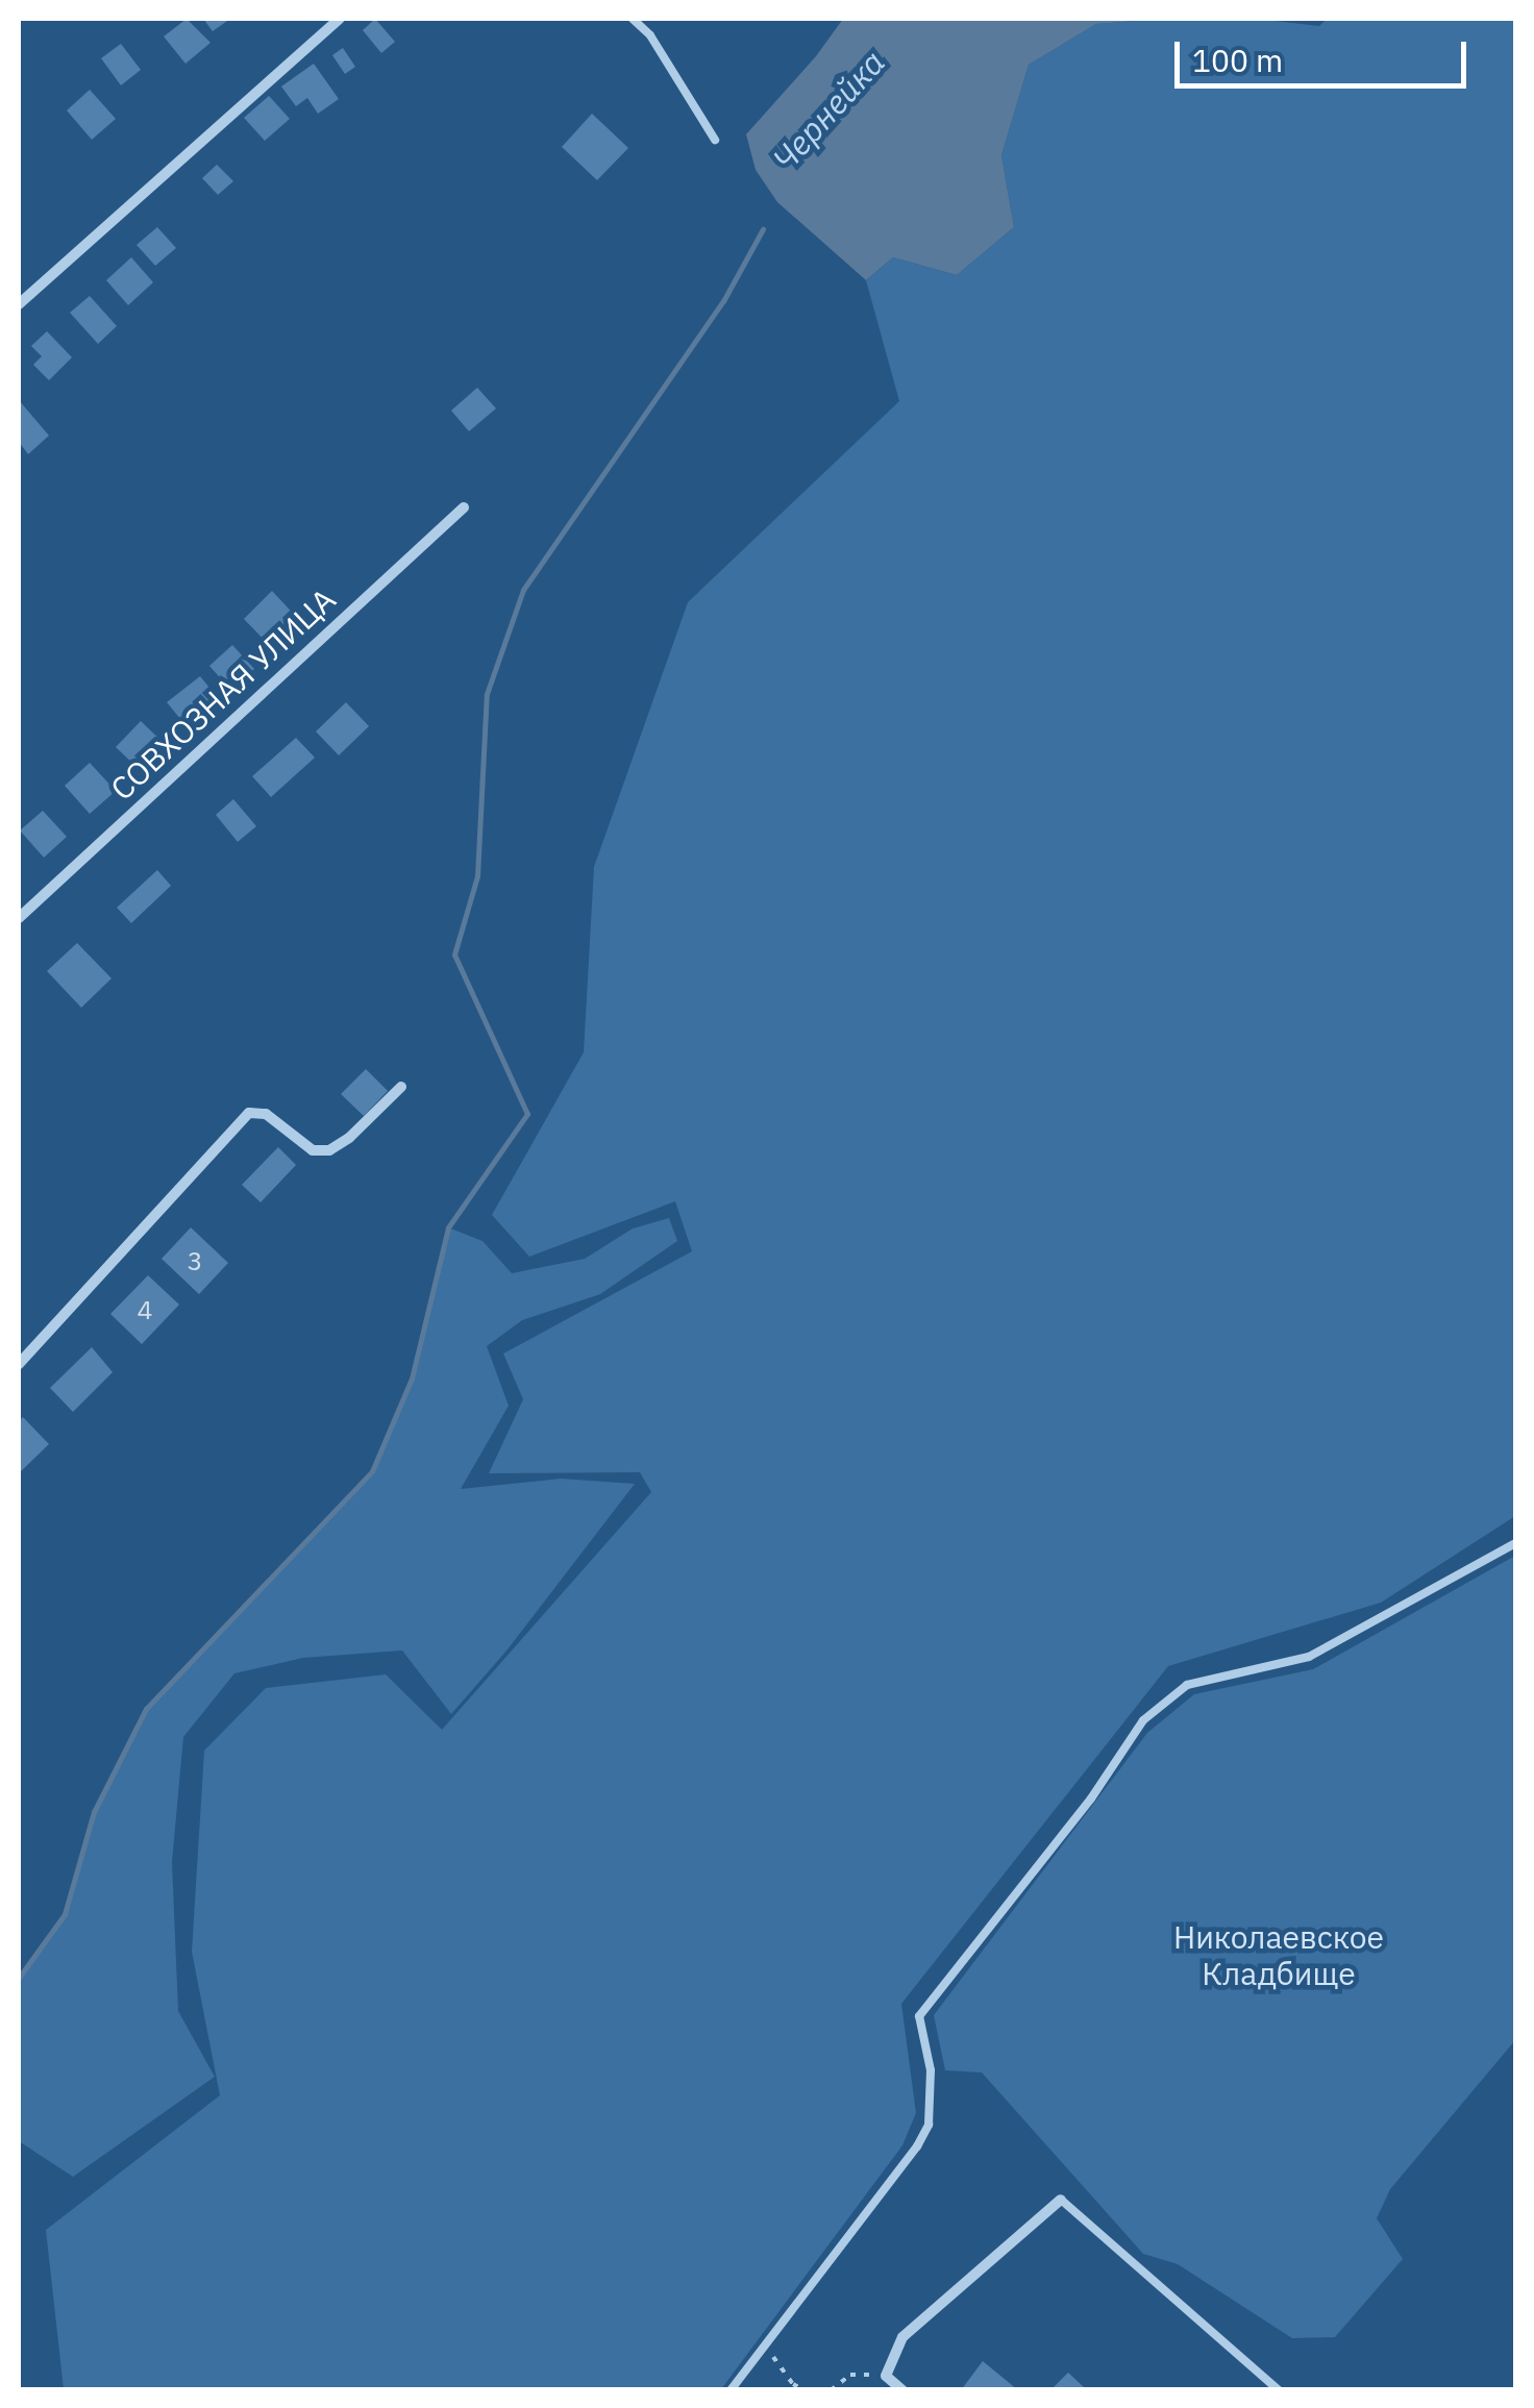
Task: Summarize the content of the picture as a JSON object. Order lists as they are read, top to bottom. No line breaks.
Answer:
{"streets":{"street":["СОВХОЗНАЯ УЛИЦА"]},"water":["Чернейка"],"parks":["Николаевское Кладбище"],"house_numbers":["3","4"],"scale_bar":"100 m"}
